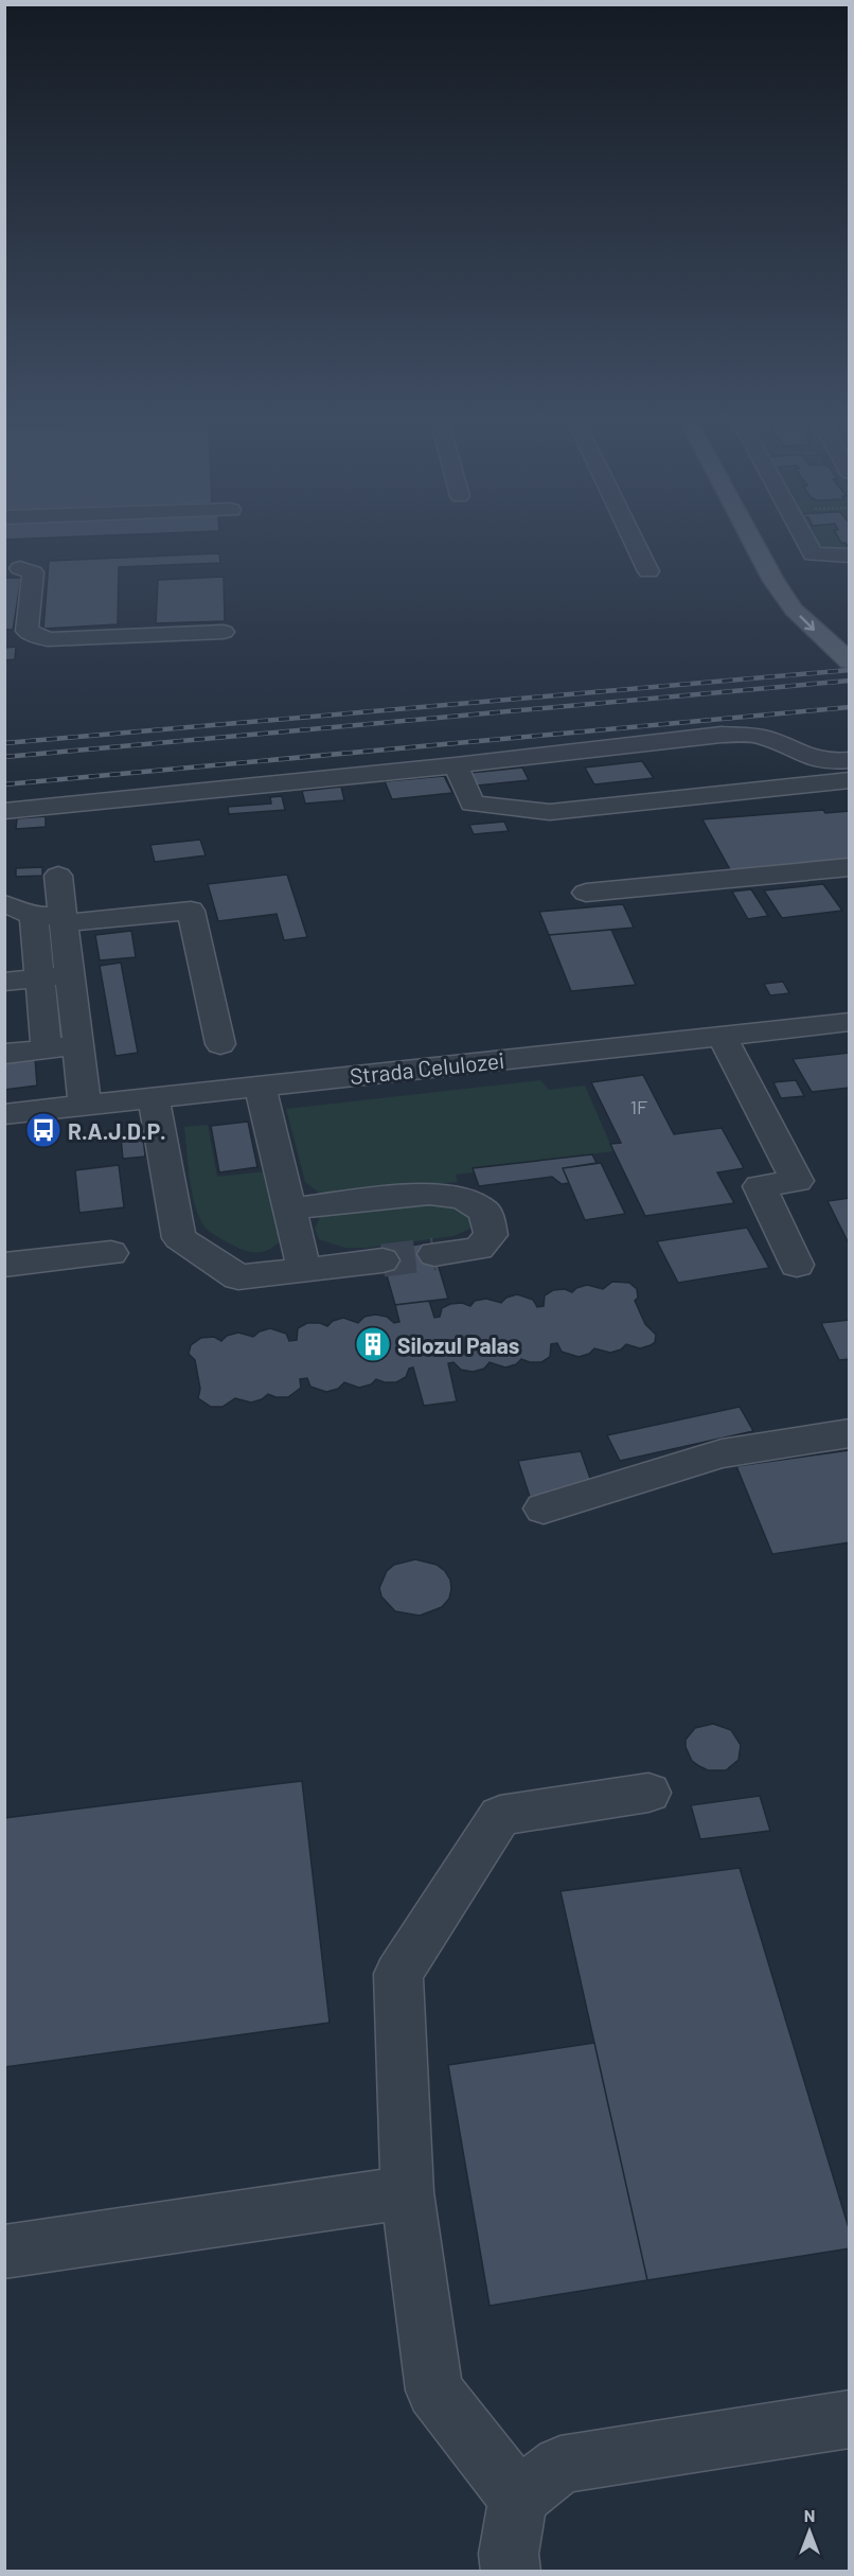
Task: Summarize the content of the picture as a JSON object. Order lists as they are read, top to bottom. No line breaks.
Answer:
{"streets":{"street":["Strada Celulozei"]},"places":{"bus stop":["R.A.J.D.P."],"building":["Silozul Palas"]},"house_numbers":["1F"],"north":"top"}
